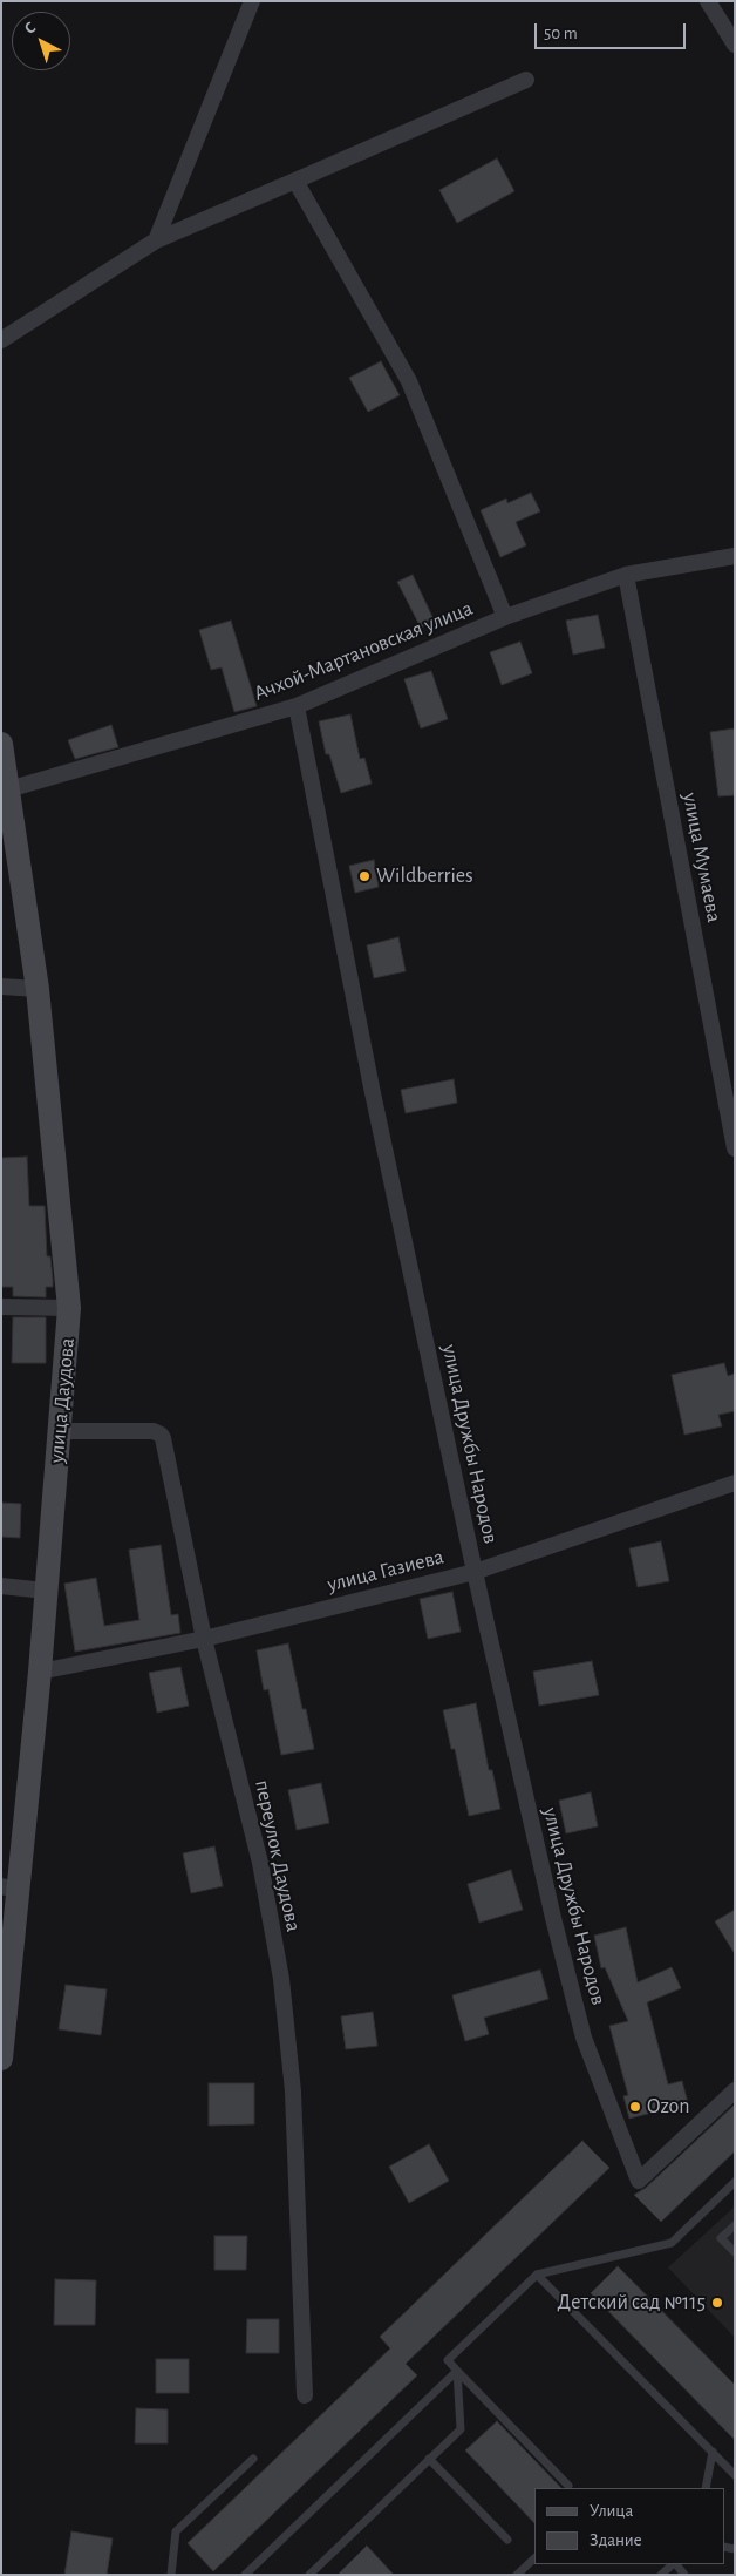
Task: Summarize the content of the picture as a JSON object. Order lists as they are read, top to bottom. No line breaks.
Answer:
{"streets":{"street":["Ачхой-Мартановская улица","улица Мумаева","улица Даудова","улица Дружбы Народов","улица Газиева","переулок Даудова"]},"crossings":[["Ачхой-Мартановская улица","улица Мумаева"],["Ачхой-Мартановская улица","улица Даудова"],["Ачхой-Мартановская улица","улица Дружбы Народов"],["улица Даудова","улица Газиева"],["улица Даудова","переулок Даудова"],["улица Дружбы Народов","улица Газиева"],["улица Газиева","переулок Даудова"]],"places":["Wildberries","Ozon","Детский сад №115"],"legend":["Улица","Здание"],"scale_bar":"50 m","north":"top left"}
